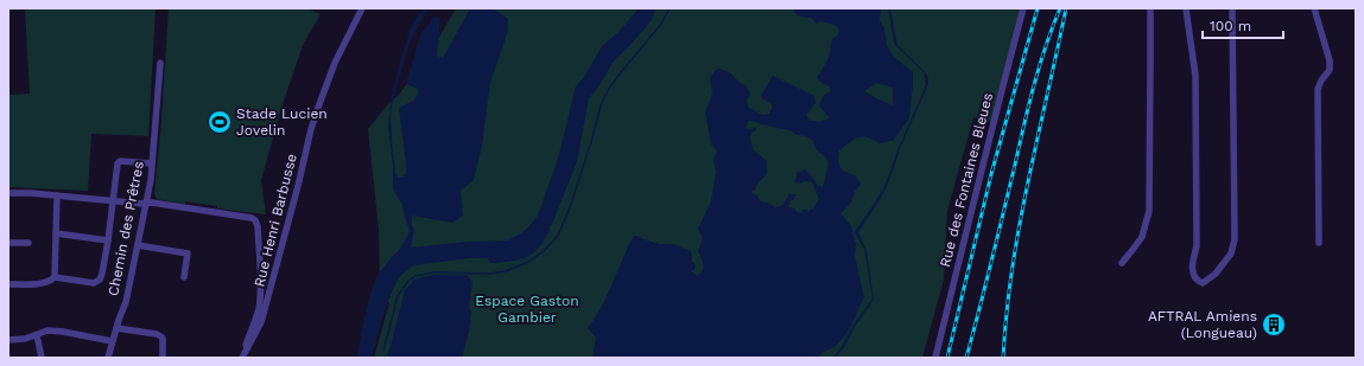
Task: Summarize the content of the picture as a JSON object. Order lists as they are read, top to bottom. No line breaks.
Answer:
{"streets":{"street":["Rue des Fontaines Bleues","Rue Henri Barbusse","Chemin des Prêtres"]},"parks":["Espace Gaston Gambier"],"places":{"sports":["Stade Lucien Jovelin"],"building":["AFTRAL Amiens (Longueau)"]},"scale_bar":"100 m"}
